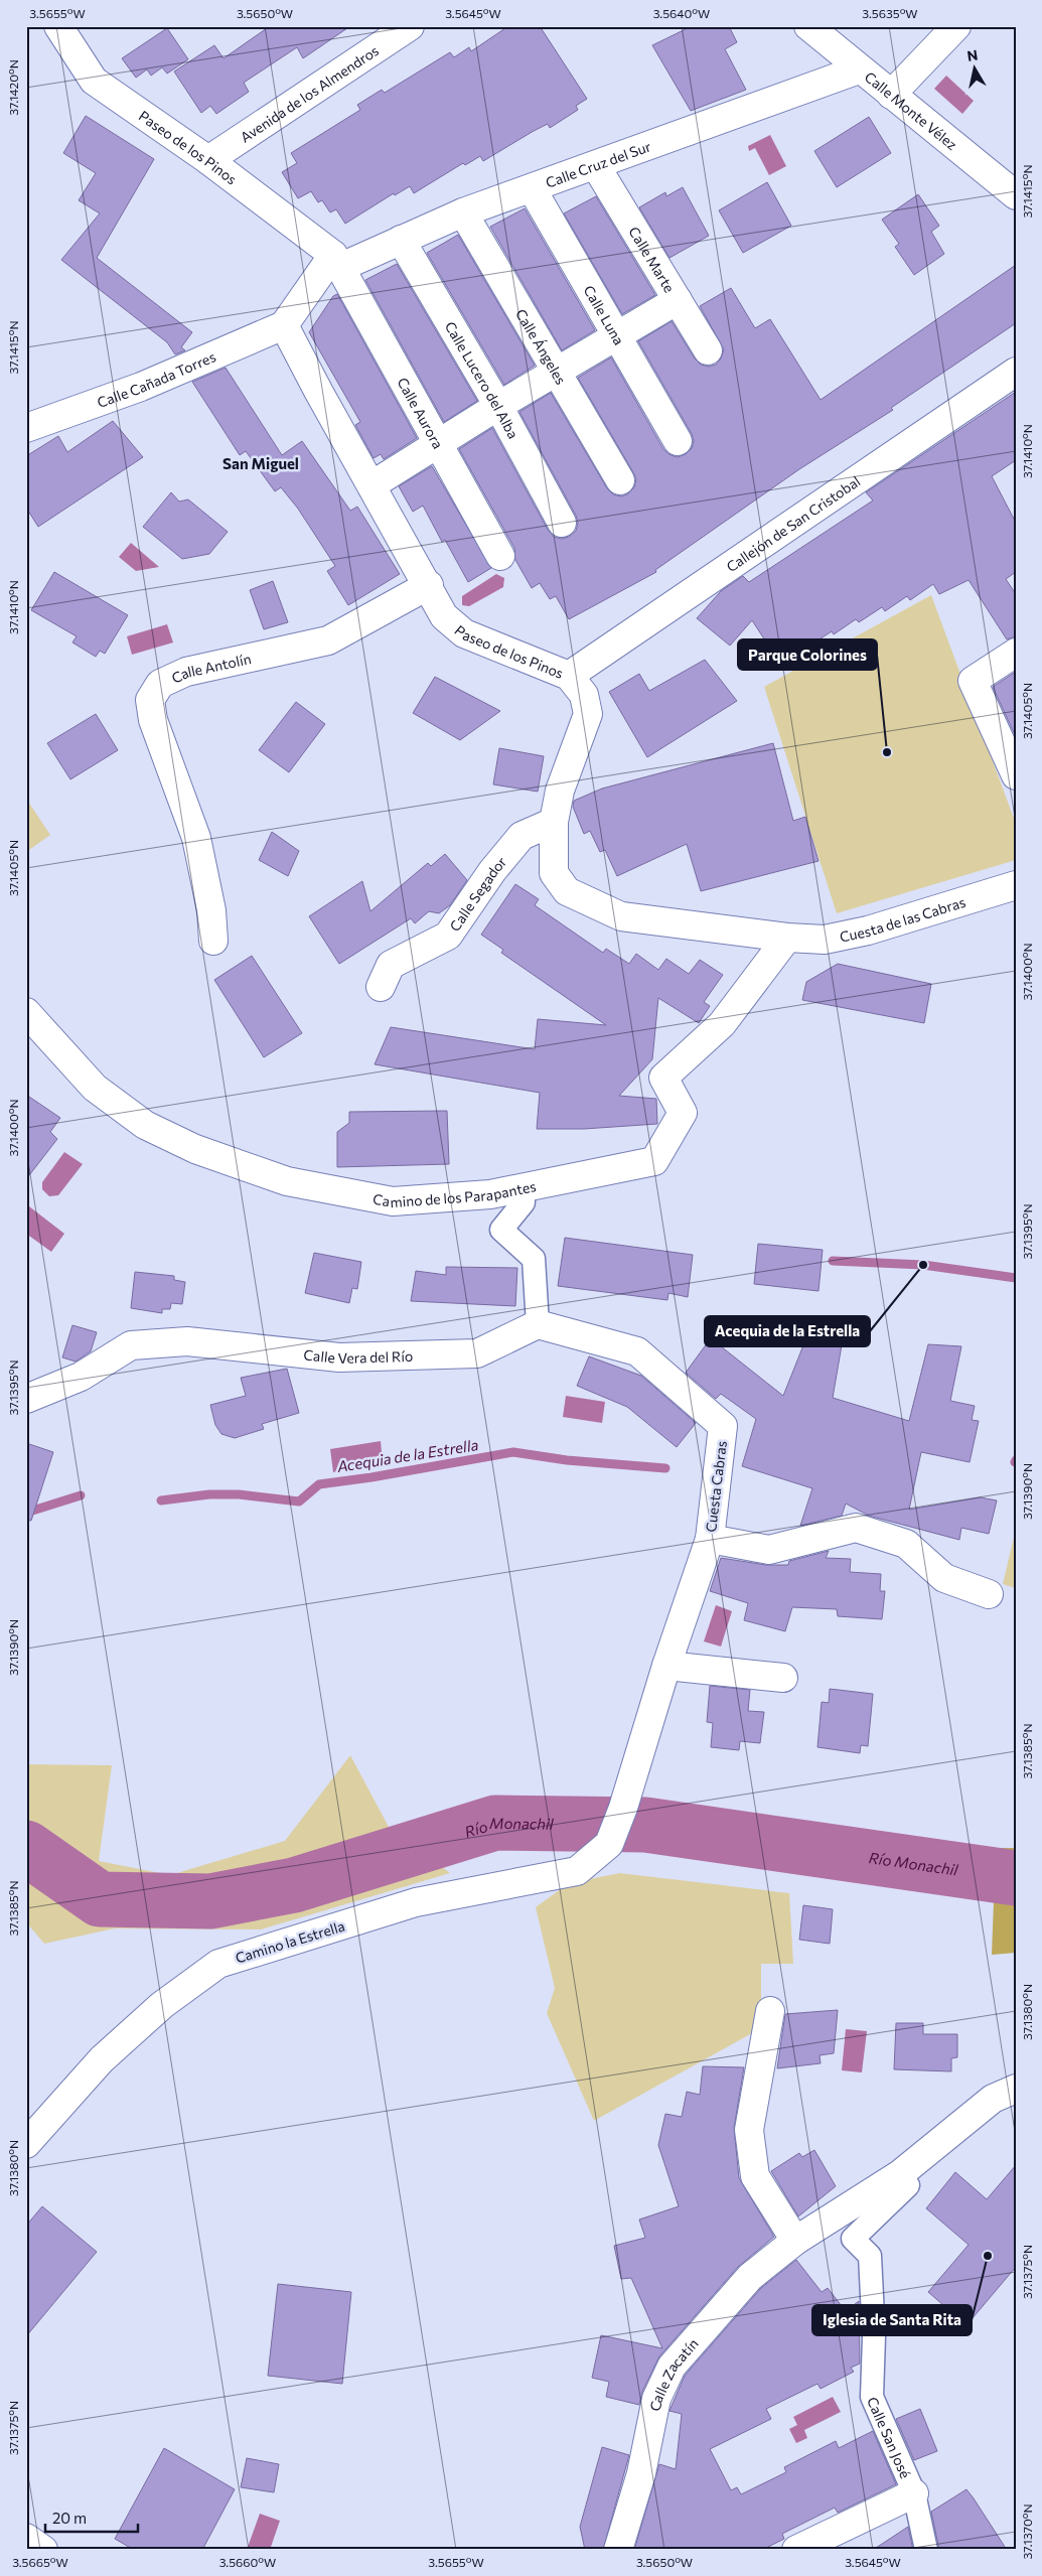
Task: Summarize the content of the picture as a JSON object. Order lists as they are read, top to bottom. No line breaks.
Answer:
{"streets":{"street":["Avenida de los Almendros","Calle Monte Vélez","Paseo de los Pinos","Calle Cruz del Sur","Calle Marte","Calle Luna","Calle Ángeles","Calle Cañada Torres","Calle Lucero del Alba","Calle Aurora","Callejón de San Cristobal","Calle Antolín","Calle Segador","Cuesta de las Cabras","Camino de los Parapantes","Calle Vera del Río","Cuesta Cabras","Camino la Estrella","Calle Zacatín","Calle San José"]},"crossings":[["Avenida de los Almendros","Paseo de los Pinos"],["Calle Monte Vélez","Calle Cruz del Sur"],["Paseo de los Pinos","Calle Cruz del Sur"],["Paseo de los Pinos","Calle Cañada Torres"],["Paseo de los Pinos","Calle Aurora"],["Paseo de los Pinos","Callejón de San Cristobal"],["Paseo de los Pinos","Calle Antolín"],["Paseo de los Pinos","Calle Segador"],["Paseo de los Pinos","Cuesta de las Cabras"],["Paseo de los Pinos","Camino de los Parapantes"],["Calle Cruz del Sur","Calle Marte"],["Calle Cruz del Sur","Calle Luna"],["Calle Cruz del Sur","Calle Ángeles"],["Calle Cruz del Sur","Calle Lucero del Alba"],["Calle Cruz del Sur","Calle Aurora"],["Cuesta de las Cabras","Camino de los Parapantes"],["Calle Vera del Río","Cuesta Cabras"],["Cuesta Cabras","Camino la Estrella"],["Calle Zacatín","Calle San José"]],"districts":["San Miguel"],"water":["Acequia de la Estrella","Río Monachil"],"places":["Parque Colorines","Acequia de la Estrella","Iglesia de Santa Rita"],"scale_bar":"20 m","north":"top","coordinates":["3.5655°W","3.5650°W","3.5645°W","3.5640°W","3.5635°W","37.1420°N","37.1415°N","37.1410°N","37.1405°N","37.1400°N","37.1395°N","37.1390°N","37.1385°N","37.1380°N","37.1375°N","37.1370°N","3.5665°W","3.5660°W"]}
